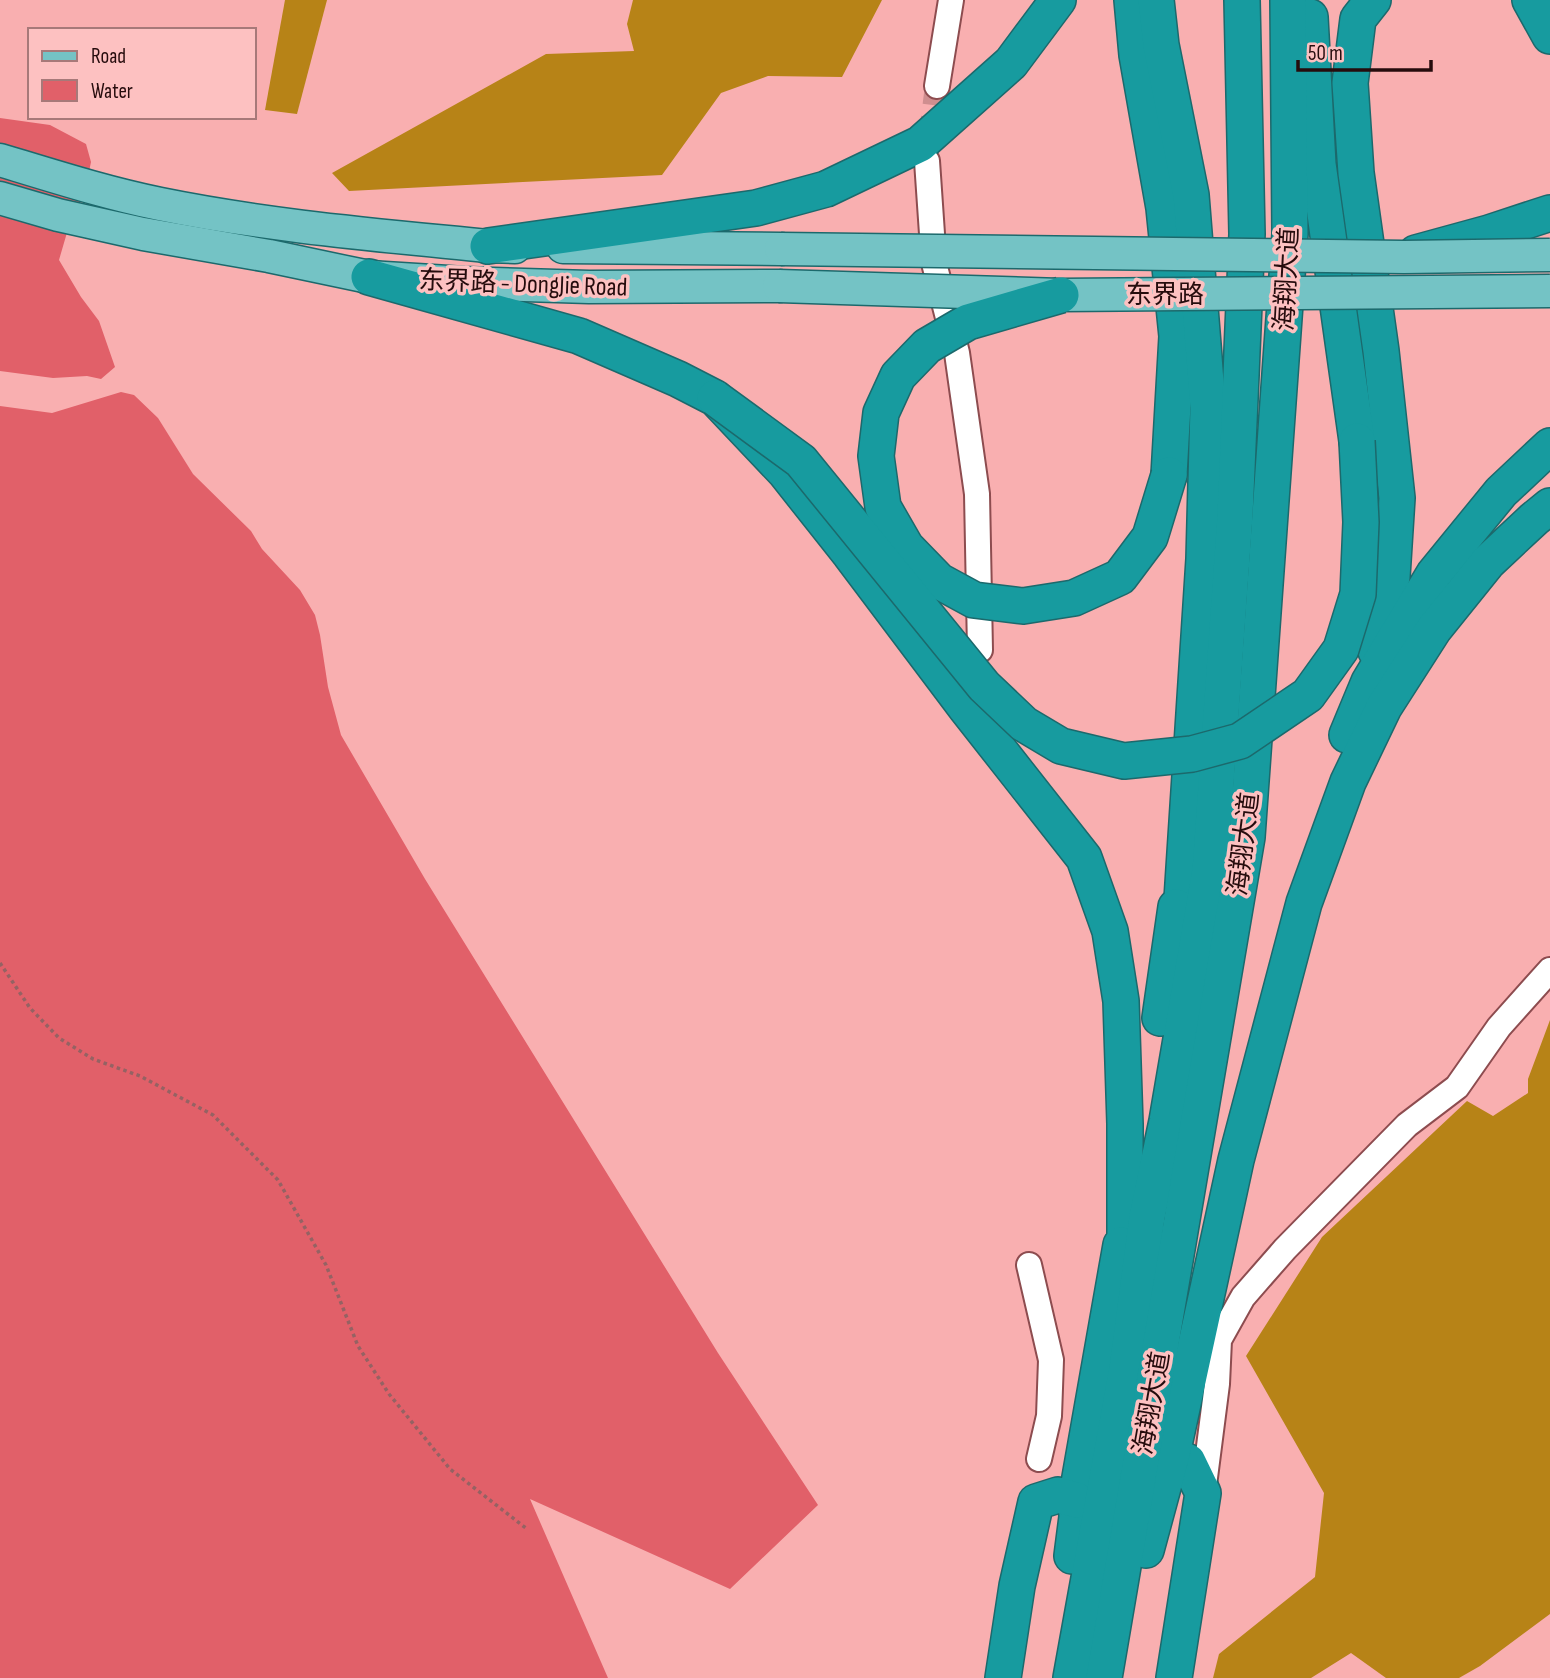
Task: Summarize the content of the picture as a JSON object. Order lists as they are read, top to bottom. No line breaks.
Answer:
{"streets":{"highway":["海翔大道"],"main road":["东界路 - DongJie Road","东界路"]},"crossings":[["东界路 - DongJie Road","东界路"]],"legend":["Road","Water"],"scale_bar":"50 m"}
